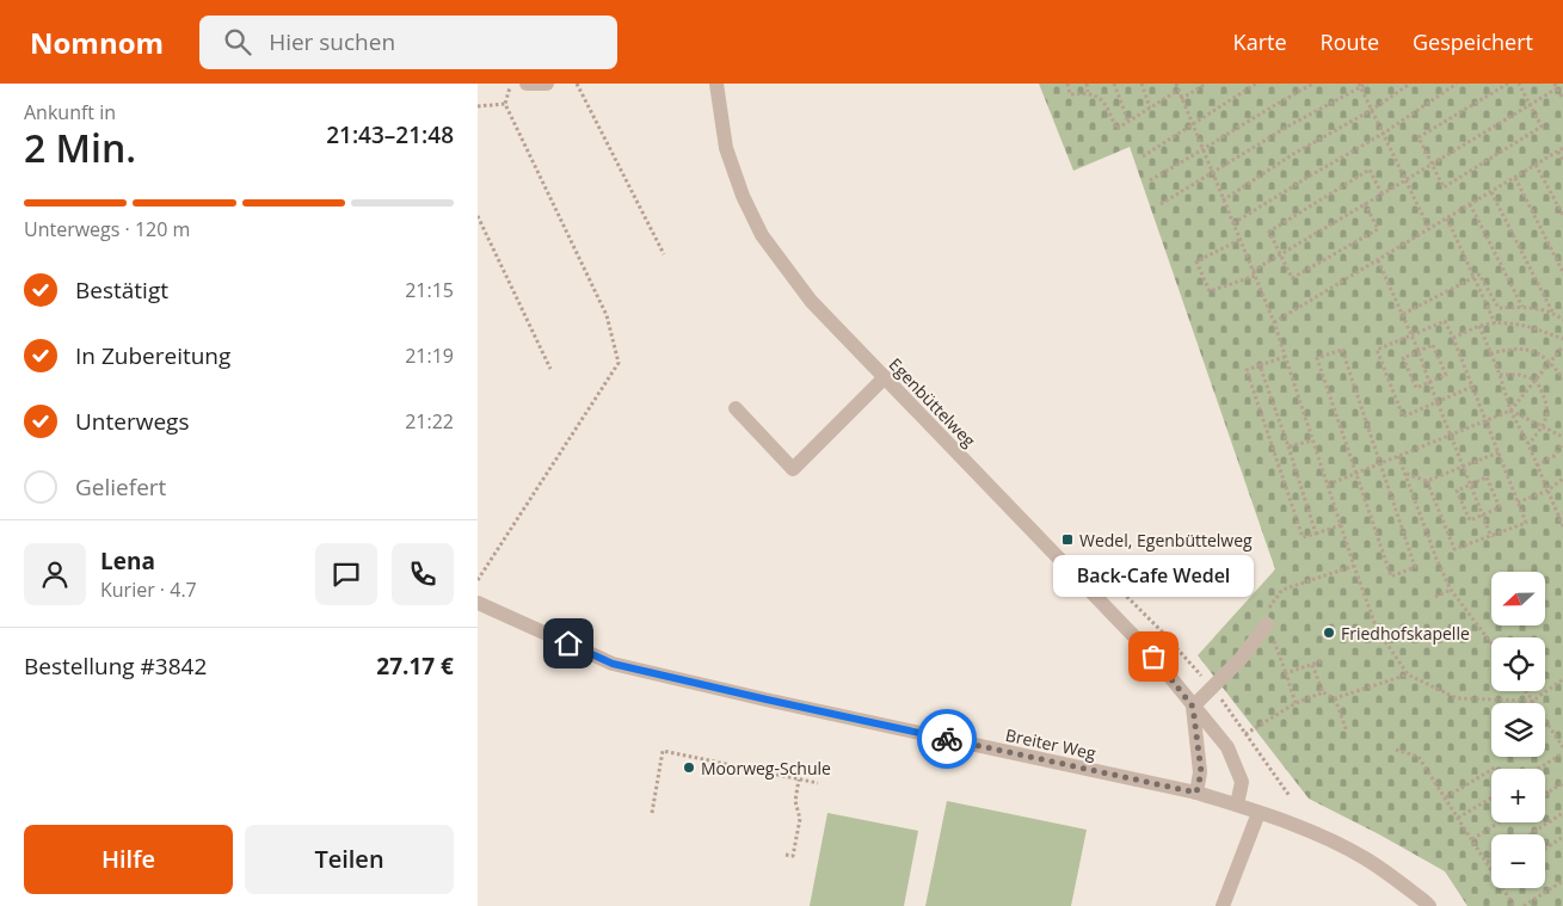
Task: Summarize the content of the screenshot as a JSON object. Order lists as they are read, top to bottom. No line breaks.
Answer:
{"streets":{"street":["Egenbüttelweg","Breiter Weg"]},"crossings":[["Egenbüttelweg","Breiter Weg"]],"places":{"transit":["Wedel, Egenbüttelweg"],"other":["Friedhofskapelle","Back-Cafe Wedel","Moorweg-Schule"]},"north":"left","page":{"header":"Nomnom","search":"Hier suchen","nav":["Karte","Route","Gespeichert"],"heading":["2 Min.","Ankunft in","21:43–21:48"],"panel":["Lena","Kurier · 4.7","Bestellung #3842","27.17 €"],"bar":"Unterwegs · 120 m","list":[["Bestätigt","21:15"],["In Zubereitung","21:19"],["Unterwegs","21:22"],"Geliefert"],"bubble":"Back-Cafe Wedel","map_buttons":["+","−"],"buttons":["Hilfe","Teilen"]}}
